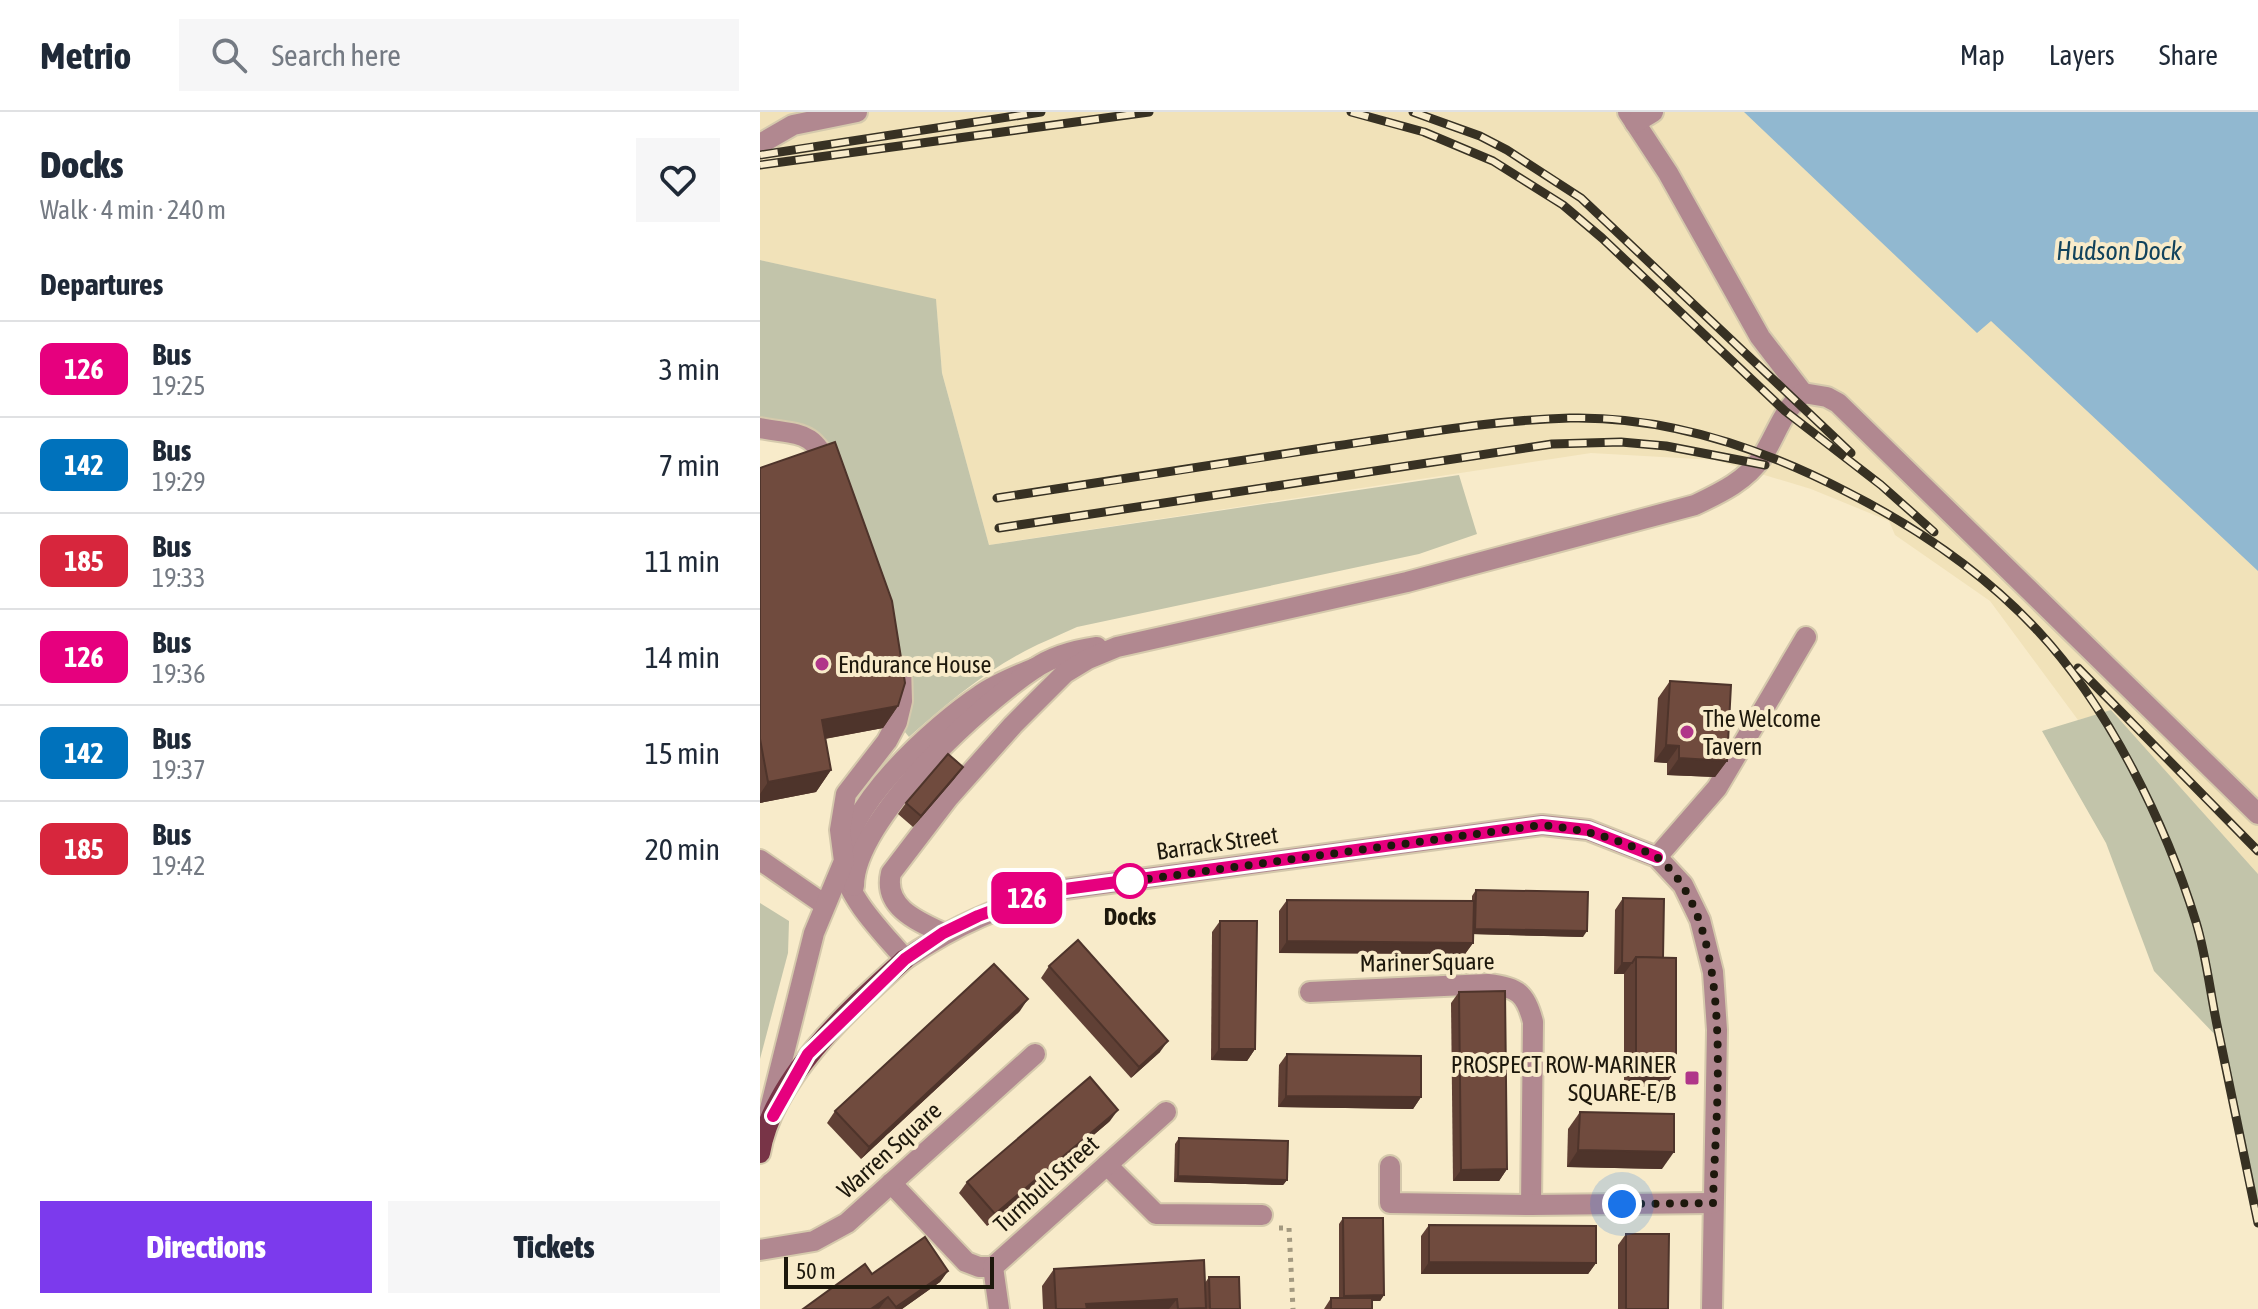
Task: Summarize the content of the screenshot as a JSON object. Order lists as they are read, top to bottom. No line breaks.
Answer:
{"streets":{"main road":["Barrack Street"],"street":["Mariner Square","Warren Square","Turnbull Street"]},"water":["Hudson Dock"],"places":{"other":["Endurance House","The Welcome Tavern","Docks"],"transit":["PROSPECT ROW-MARINER SQUARE-E/B"]},"lines":["bus line 126"],"scale_bar":"50 m","page":{"header":"Metrio","search":"Search here","nav":["Map","Layers","Share"],"heading":[["Docks","Walk · 4 min · 240 m"],"Departures"],"on_map":"126","list":[{"mark":"126","name":"Bus","note":"19:25","value":"3 min"},{"mark":"142","name":"Bus","note":"19:29","value":"7 min"},{"mark":"185","name":"Bus","note":"19:33","value":"11 min"},{"mark":"126","name":"Bus","note":"19:36","value":"14 min"},{"mark":"142","name":"Bus","note":"19:37","value":"15 min"},{"mark":"185","name":"Bus","note":"19:42","value":"20 min"}],"buttons":["Directions","Tickets"],"scale":"50 m"}}
